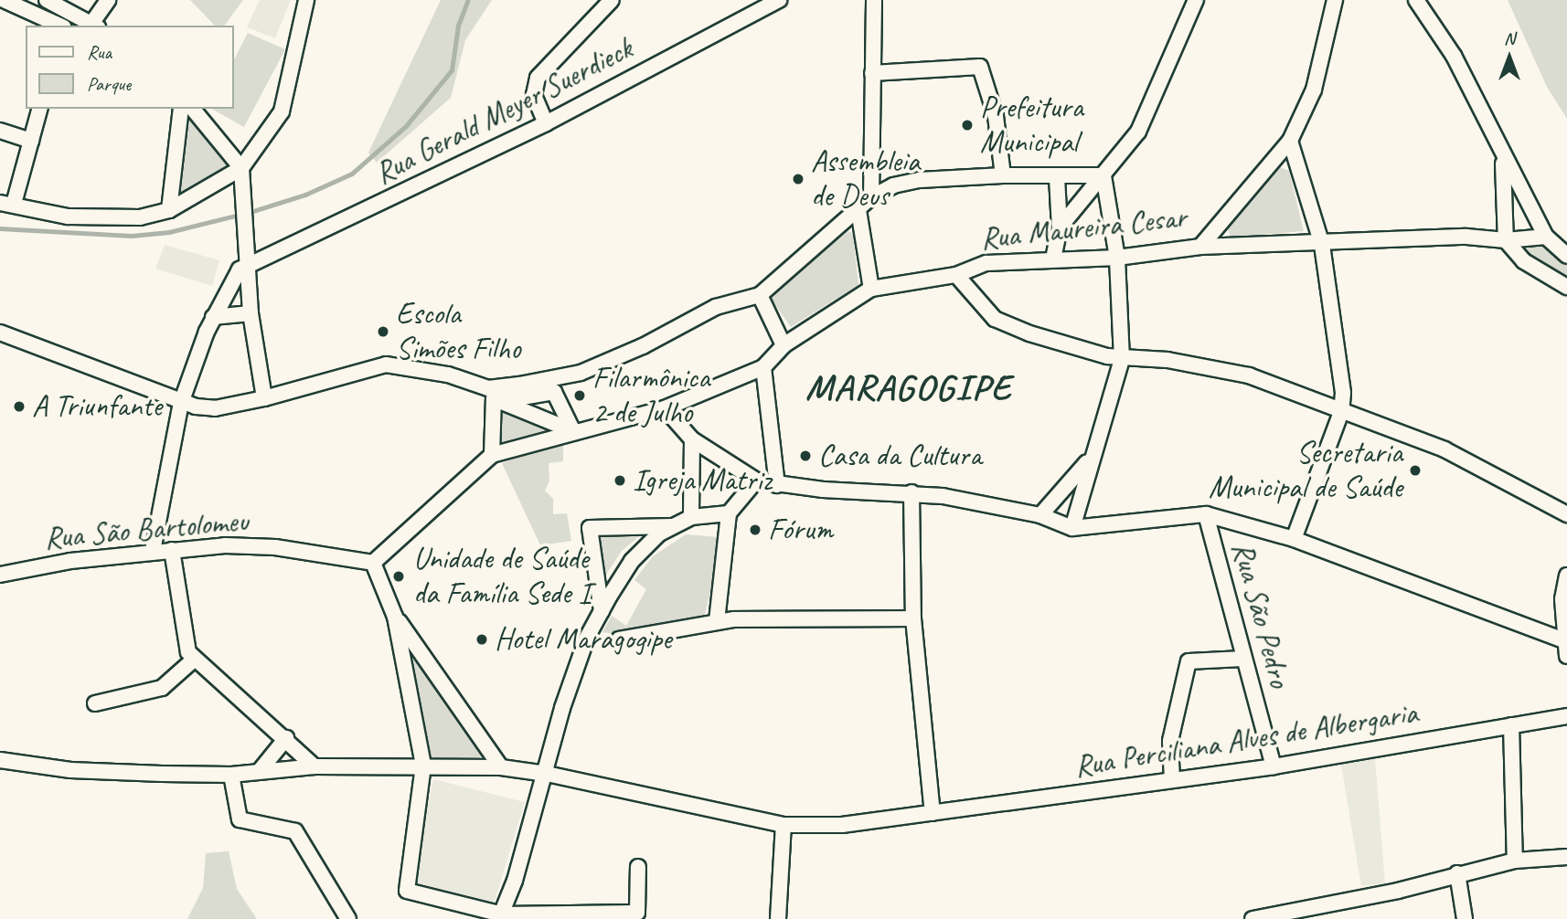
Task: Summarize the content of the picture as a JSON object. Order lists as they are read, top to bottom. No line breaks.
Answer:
{"streets":{"street":["Rua Gerald Meyer Suerdieck","Rua Maureira Cesar","Rua São Bartolomeu","Rua São Pedro","Rua Perciliana Alves de Albergaria"]},"crossings":[["Rua São Pedro","Rua Perciliana Alves de Albergaria"]],"districts":["MARAGOGIPE"],"places":["Prefeitura Municipal","Assembleia de Deus","Escola Simões Filho","Filarmônica 2 de Julho","A Triunfante","Casa da Cultura","Secretaria Municipal de Saúde","Igreja Matriz","Fórum","Unidade de Saúde da Família Sede I","Hotel Maragogipe"],"legend":["Rua","Parque"],"north":"top"}
